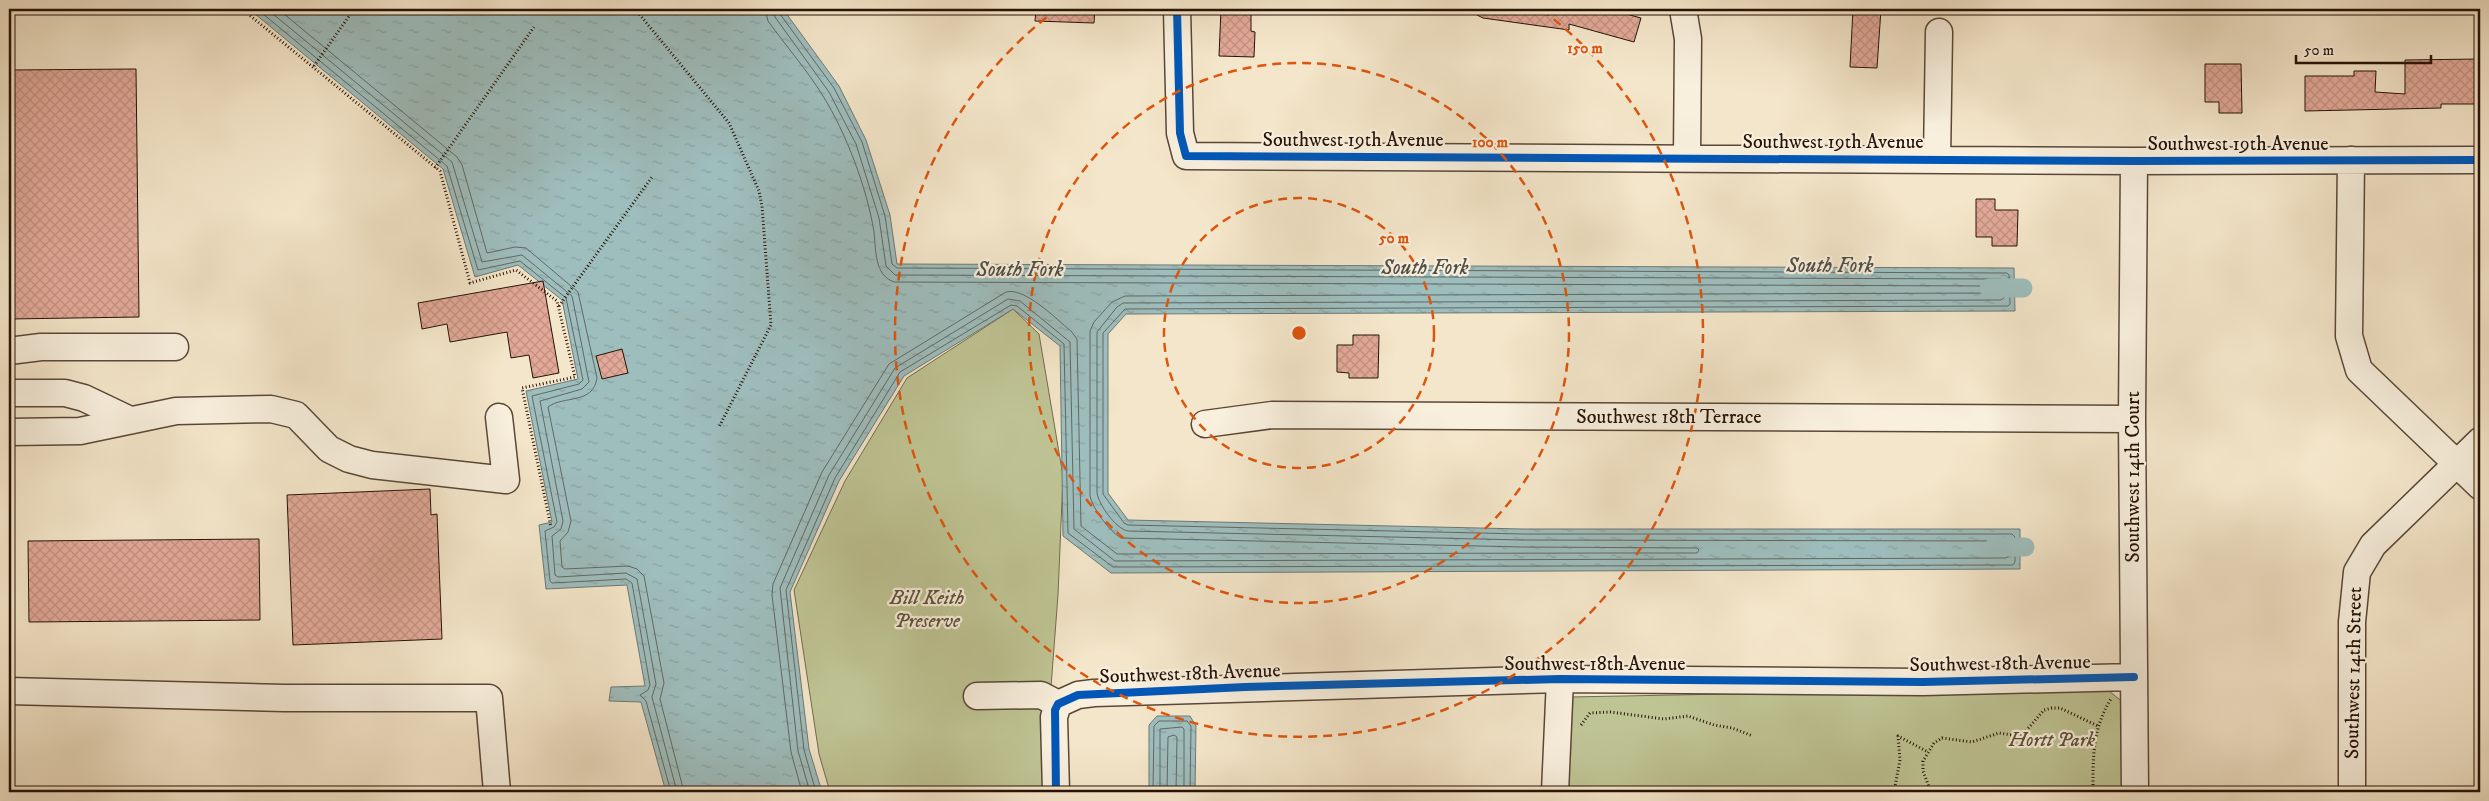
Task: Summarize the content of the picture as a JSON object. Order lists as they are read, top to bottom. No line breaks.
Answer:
{"streets":{"street":["Southwest 19th Avenue","Southwest 18th Terrace","Southwest 14th Court","Southwest 18th Avenue","Southwest 14th Street"]},"crossings":[["Southwest 19th Avenue","Southwest 14th Court"],["Southwest 18th Terrace","Southwest 14th Court"],["Southwest 14th Court","Southwest 18th Avenue"]],"water":["South Fork"],"parks":["Bill Keith Preserve","Hortt Park"],"scale_bar":"50 m","rings":["150 m","100 m","50 m"]}
